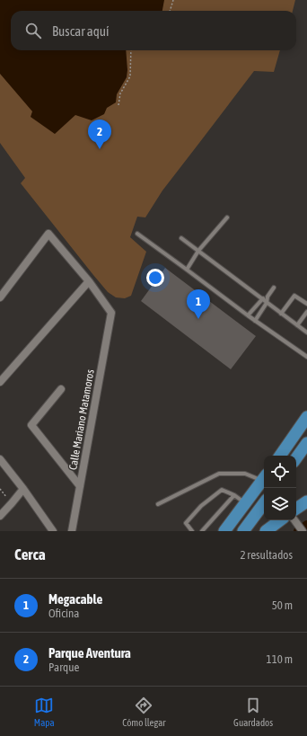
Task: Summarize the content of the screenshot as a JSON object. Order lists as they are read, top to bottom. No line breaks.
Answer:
{"streets":{"street":["Calle Mariano Matamoros"]},"page":{"search":"Buscar aquí","pins":["2","1"],"heading":["Cerca","2 resultados"],"list":[{"mark":"1","name":"Megacable","note":"Oficina","value":"50 m"},{"mark":"2","name":"Parque Aventura","note":"Parque","value":"110 m"}],"nav":["Mapa","Cómo llegar","Guardados"]}}
